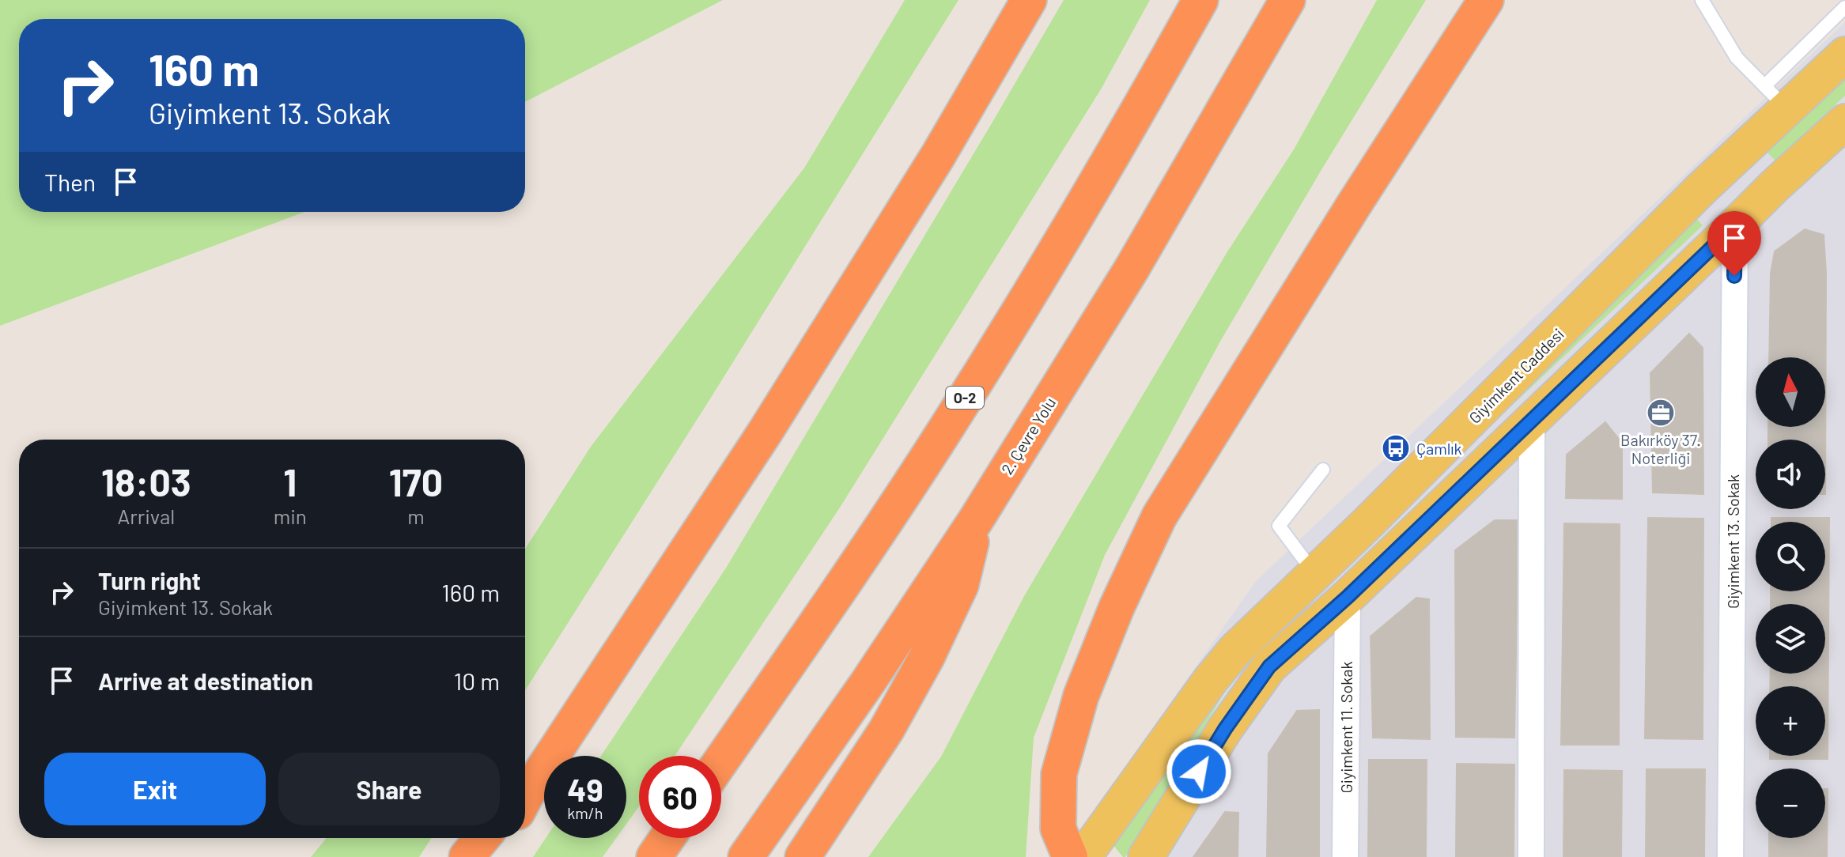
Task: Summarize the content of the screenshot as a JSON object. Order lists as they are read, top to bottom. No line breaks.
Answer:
{"streets":{"highway":["O-2","2. Çevre Yolu"],"main road":["Giyimkent Caddesi"],"street":["Giyimkent 13. Sokak","Giyimkent 11. Sokak"]},"crossings":[["Giyimkent Caddesi","Giyimkent 13. Sokak"]],"places":{"office":["Bakırköy 37. Noterliği"],"bus stop":["Çamlık"]},"north":"top","page":{"turn":["160 m","Giyimkent 13. Sokak"],"then":"Then","map_buttons":["+","−"],"eta":["18:03","Arrival","1","min","170","m"],"list":[{"name":"Turn right","note":"Giyimkent 13. Sokak","value":"160 m"},{"name":"Arrive at destination","value":"10 m"}],"buttons":["Exit","Share"],"speed":"49 km/h","limit":"60"}}
